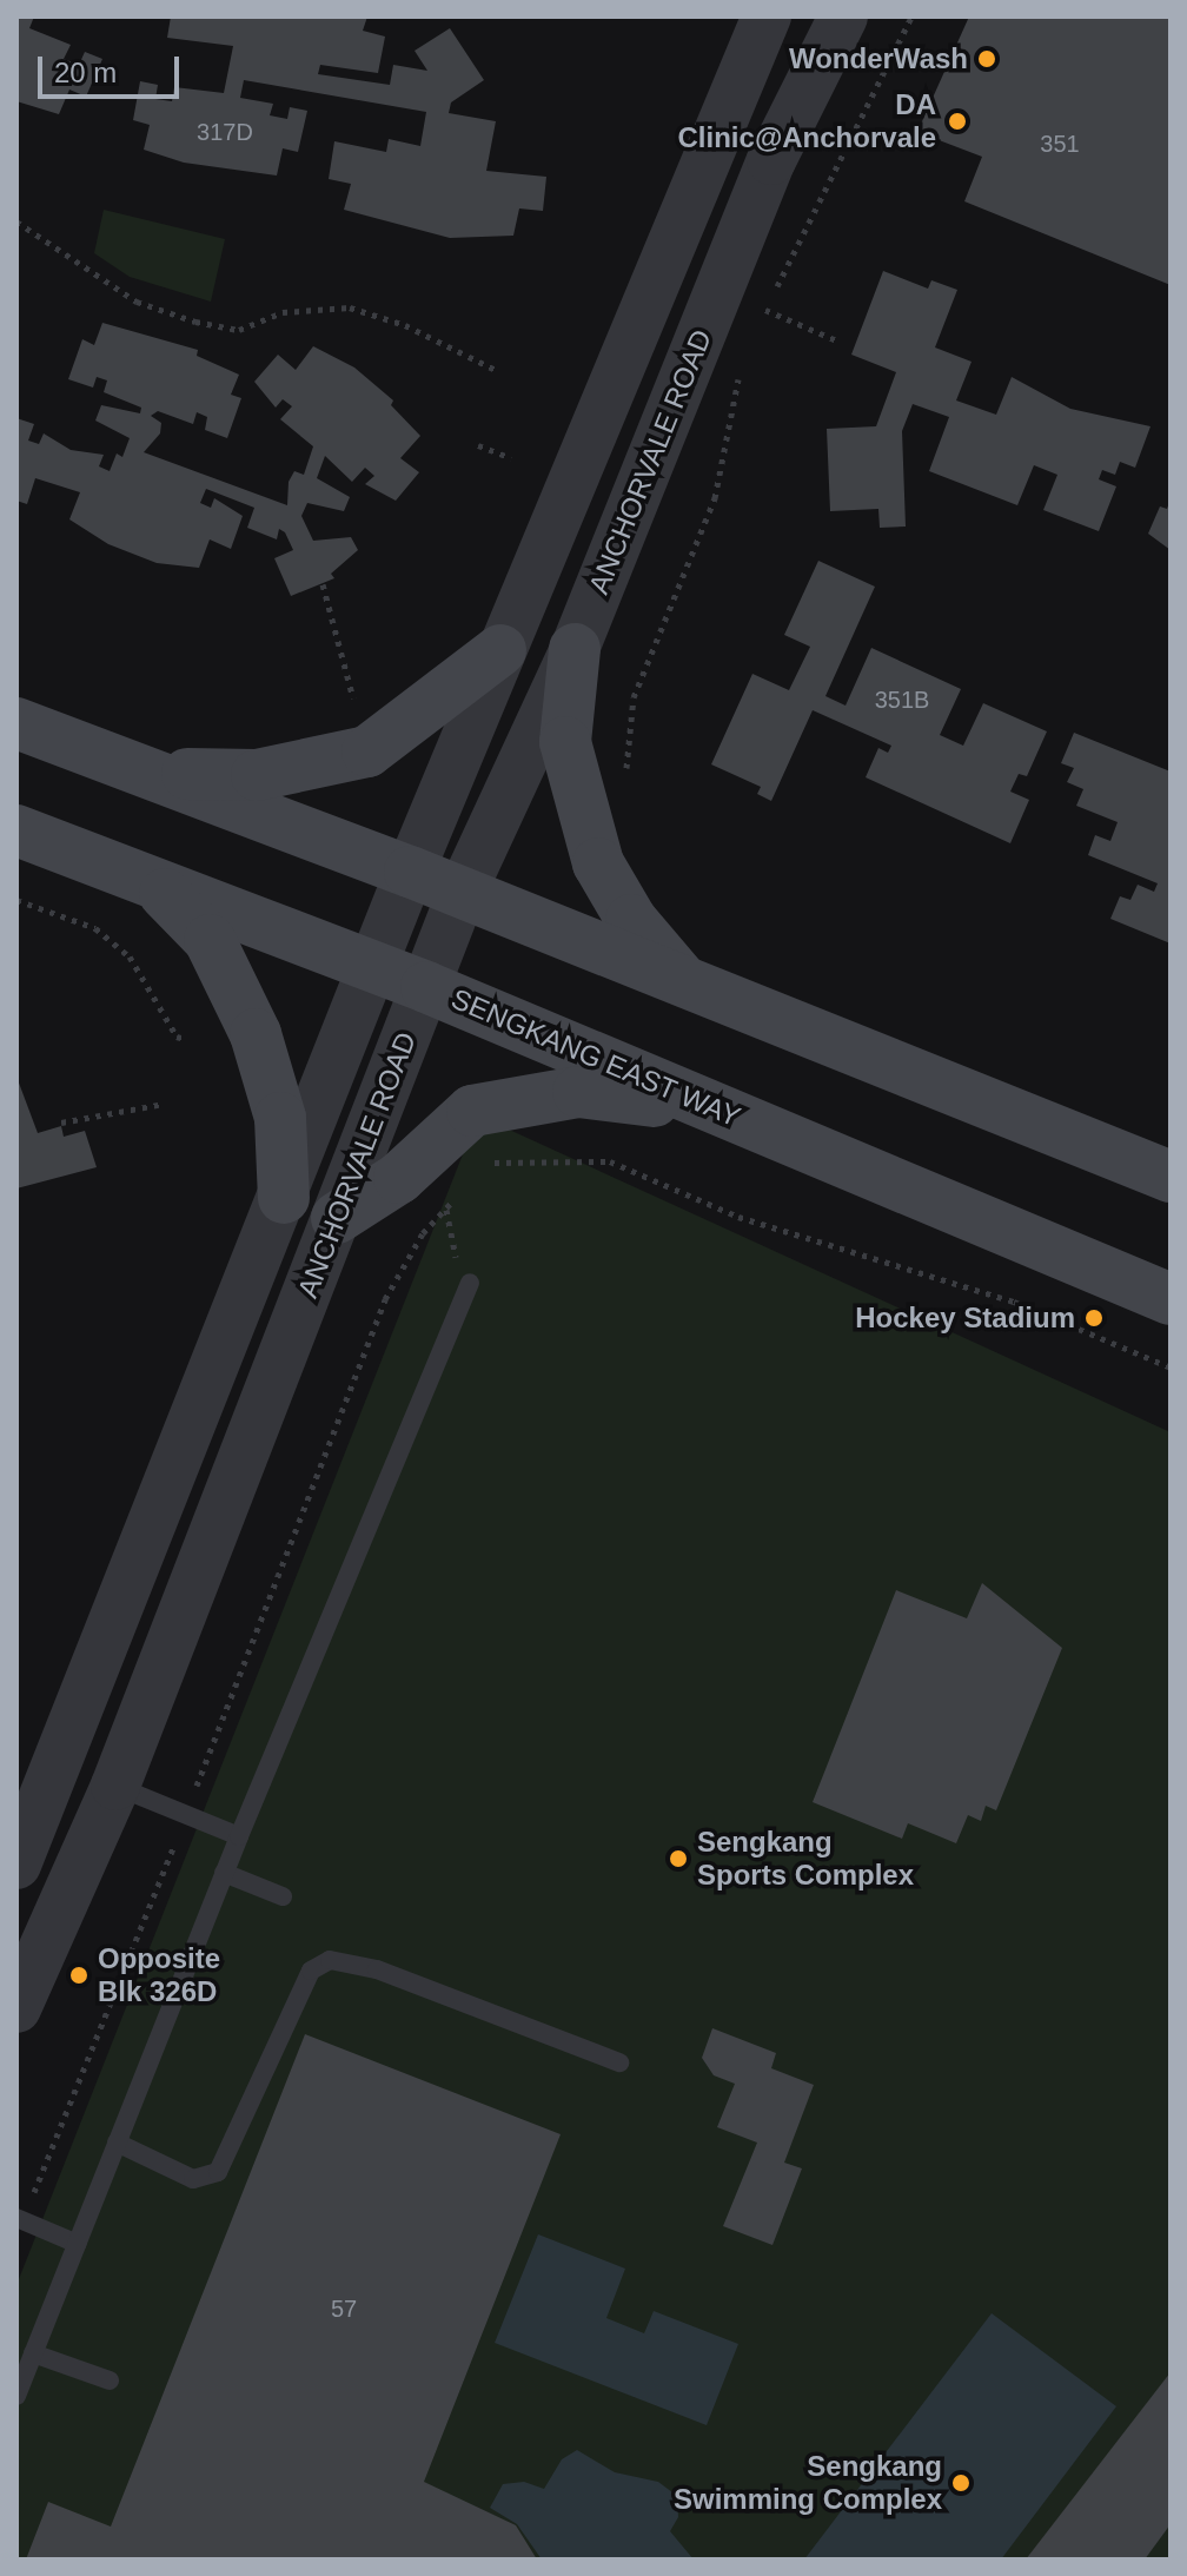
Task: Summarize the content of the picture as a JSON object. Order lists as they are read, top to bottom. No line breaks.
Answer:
{"streets":{"main road":["SENGKANG EAST WAY"],"street":["ANCHORVALE ROAD"]},"crossings":[["ANCHORVALE ROAD","SENGKANG EAST WAY"]],"places":["WonderWash","DA Clinic@Anchorvale","Hockey Stadium","Sengkang Sports Complex","Opposite Blk 326D","Sengkang Swimming Complex"],"house_numbers":["317D","351","351B","57"],"scale_bar":"20 m"}
